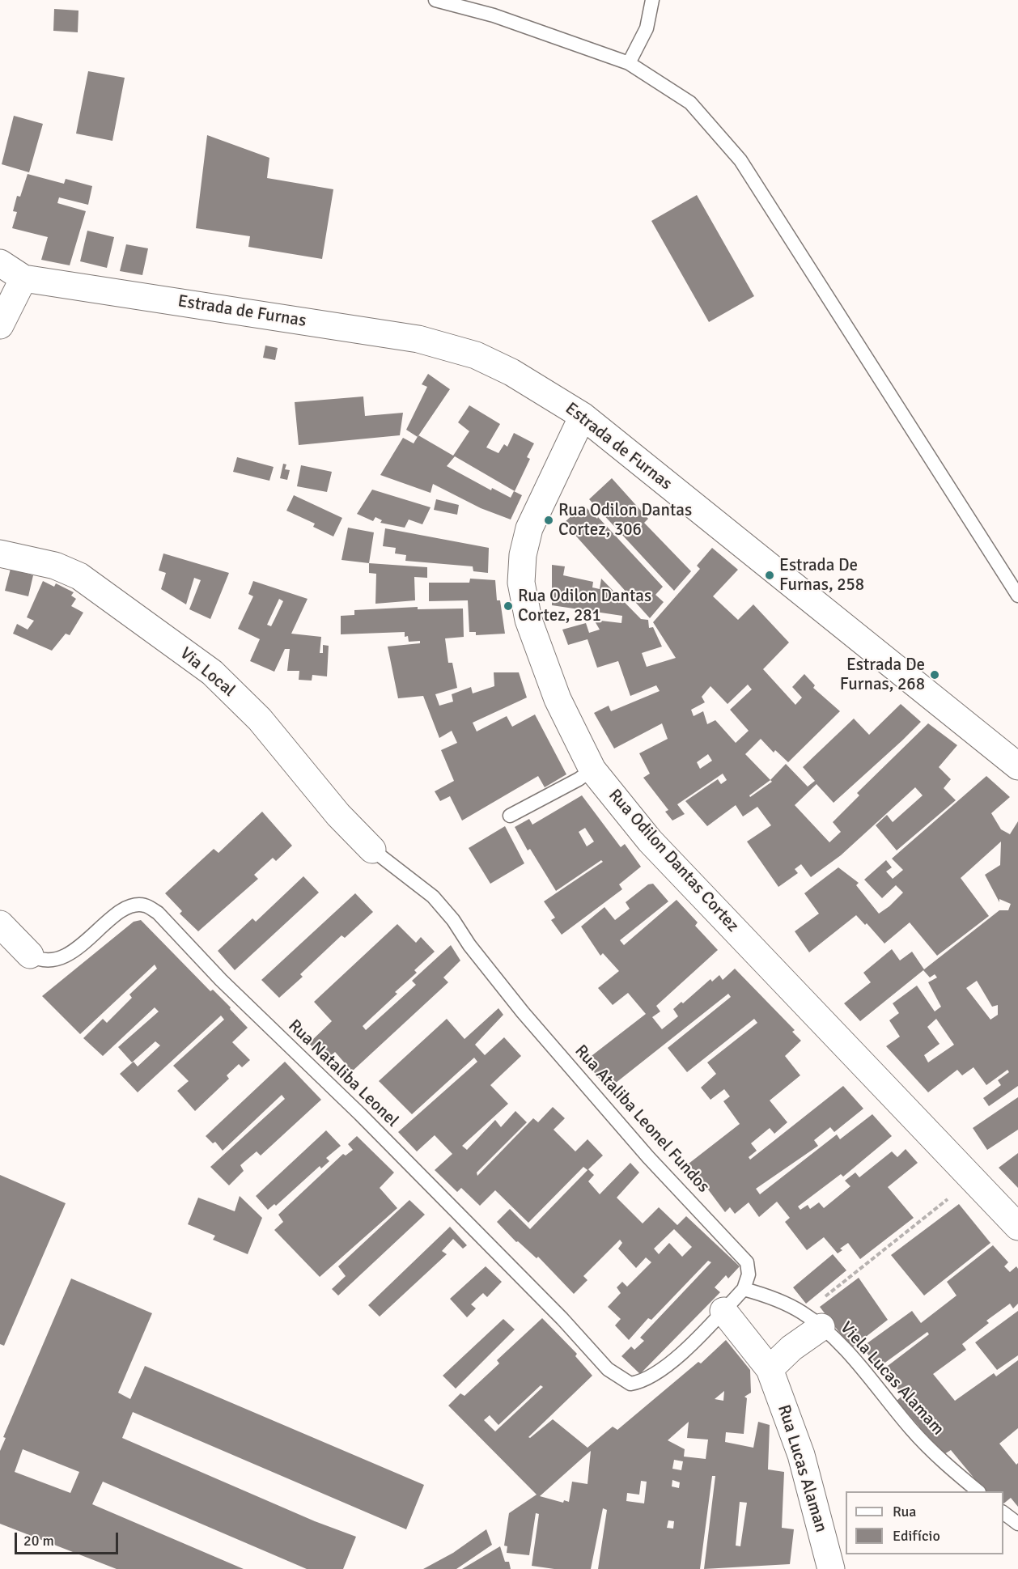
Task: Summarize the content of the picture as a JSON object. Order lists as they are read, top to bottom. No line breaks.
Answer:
{"streets":{"street":["Estrada de Furnas","Via Local","Rua Odilon Dantas Cortez","Rua Lucas Alaman"],"lane":["Rua Nataliba Leonel","Rua Ataliba Leonel Fundos","Viela Lucas Alamam"]},"crossings":[["Estrada de Furnas","Rua Odilon Dantas Cortez"],["Via Local","Rua Ataliba Leonel Fundos"],["Rua Nataliba Leonel","Rua Lucas Alaman"],["Rua Ataliba Leonel Fundos","Viela Lucas Alamam"]],"places":["Rua Odilon Dantas Cortez, 306","Estrada De Furnas, 258","Rua Odilon Dantas Cortez, 281","Estrada De Furnas, 268"],"legend":["Rua","Edifício"],"scale_bar":"20 m"}
